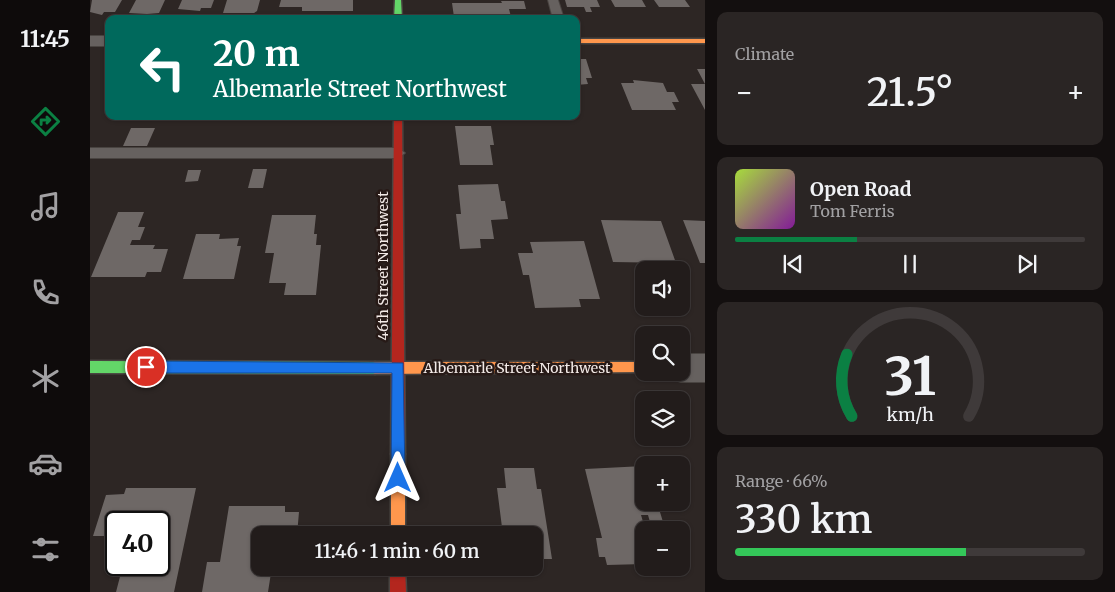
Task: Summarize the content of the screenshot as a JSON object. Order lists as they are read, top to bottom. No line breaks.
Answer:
{"streets":{"street":["46th Street Northwest","Albemarle Street Northwest"]},"crossings":[["46th Street Northwest","Albemarle Street Northwest"]],"page":{"tabs":"11:45","tile":["Climate",["Range · 66%","330 km"]],"turn":["20 m","Albemarle Street Northwest"],"heat":["−","21.5°","+"],"song":["Open Road","Tom Ferris"],"map_buttons":["+","−"],"limit":"40","trip":"11:46 · 1 min · 60 m","gauge":["31","km/h"]}}
